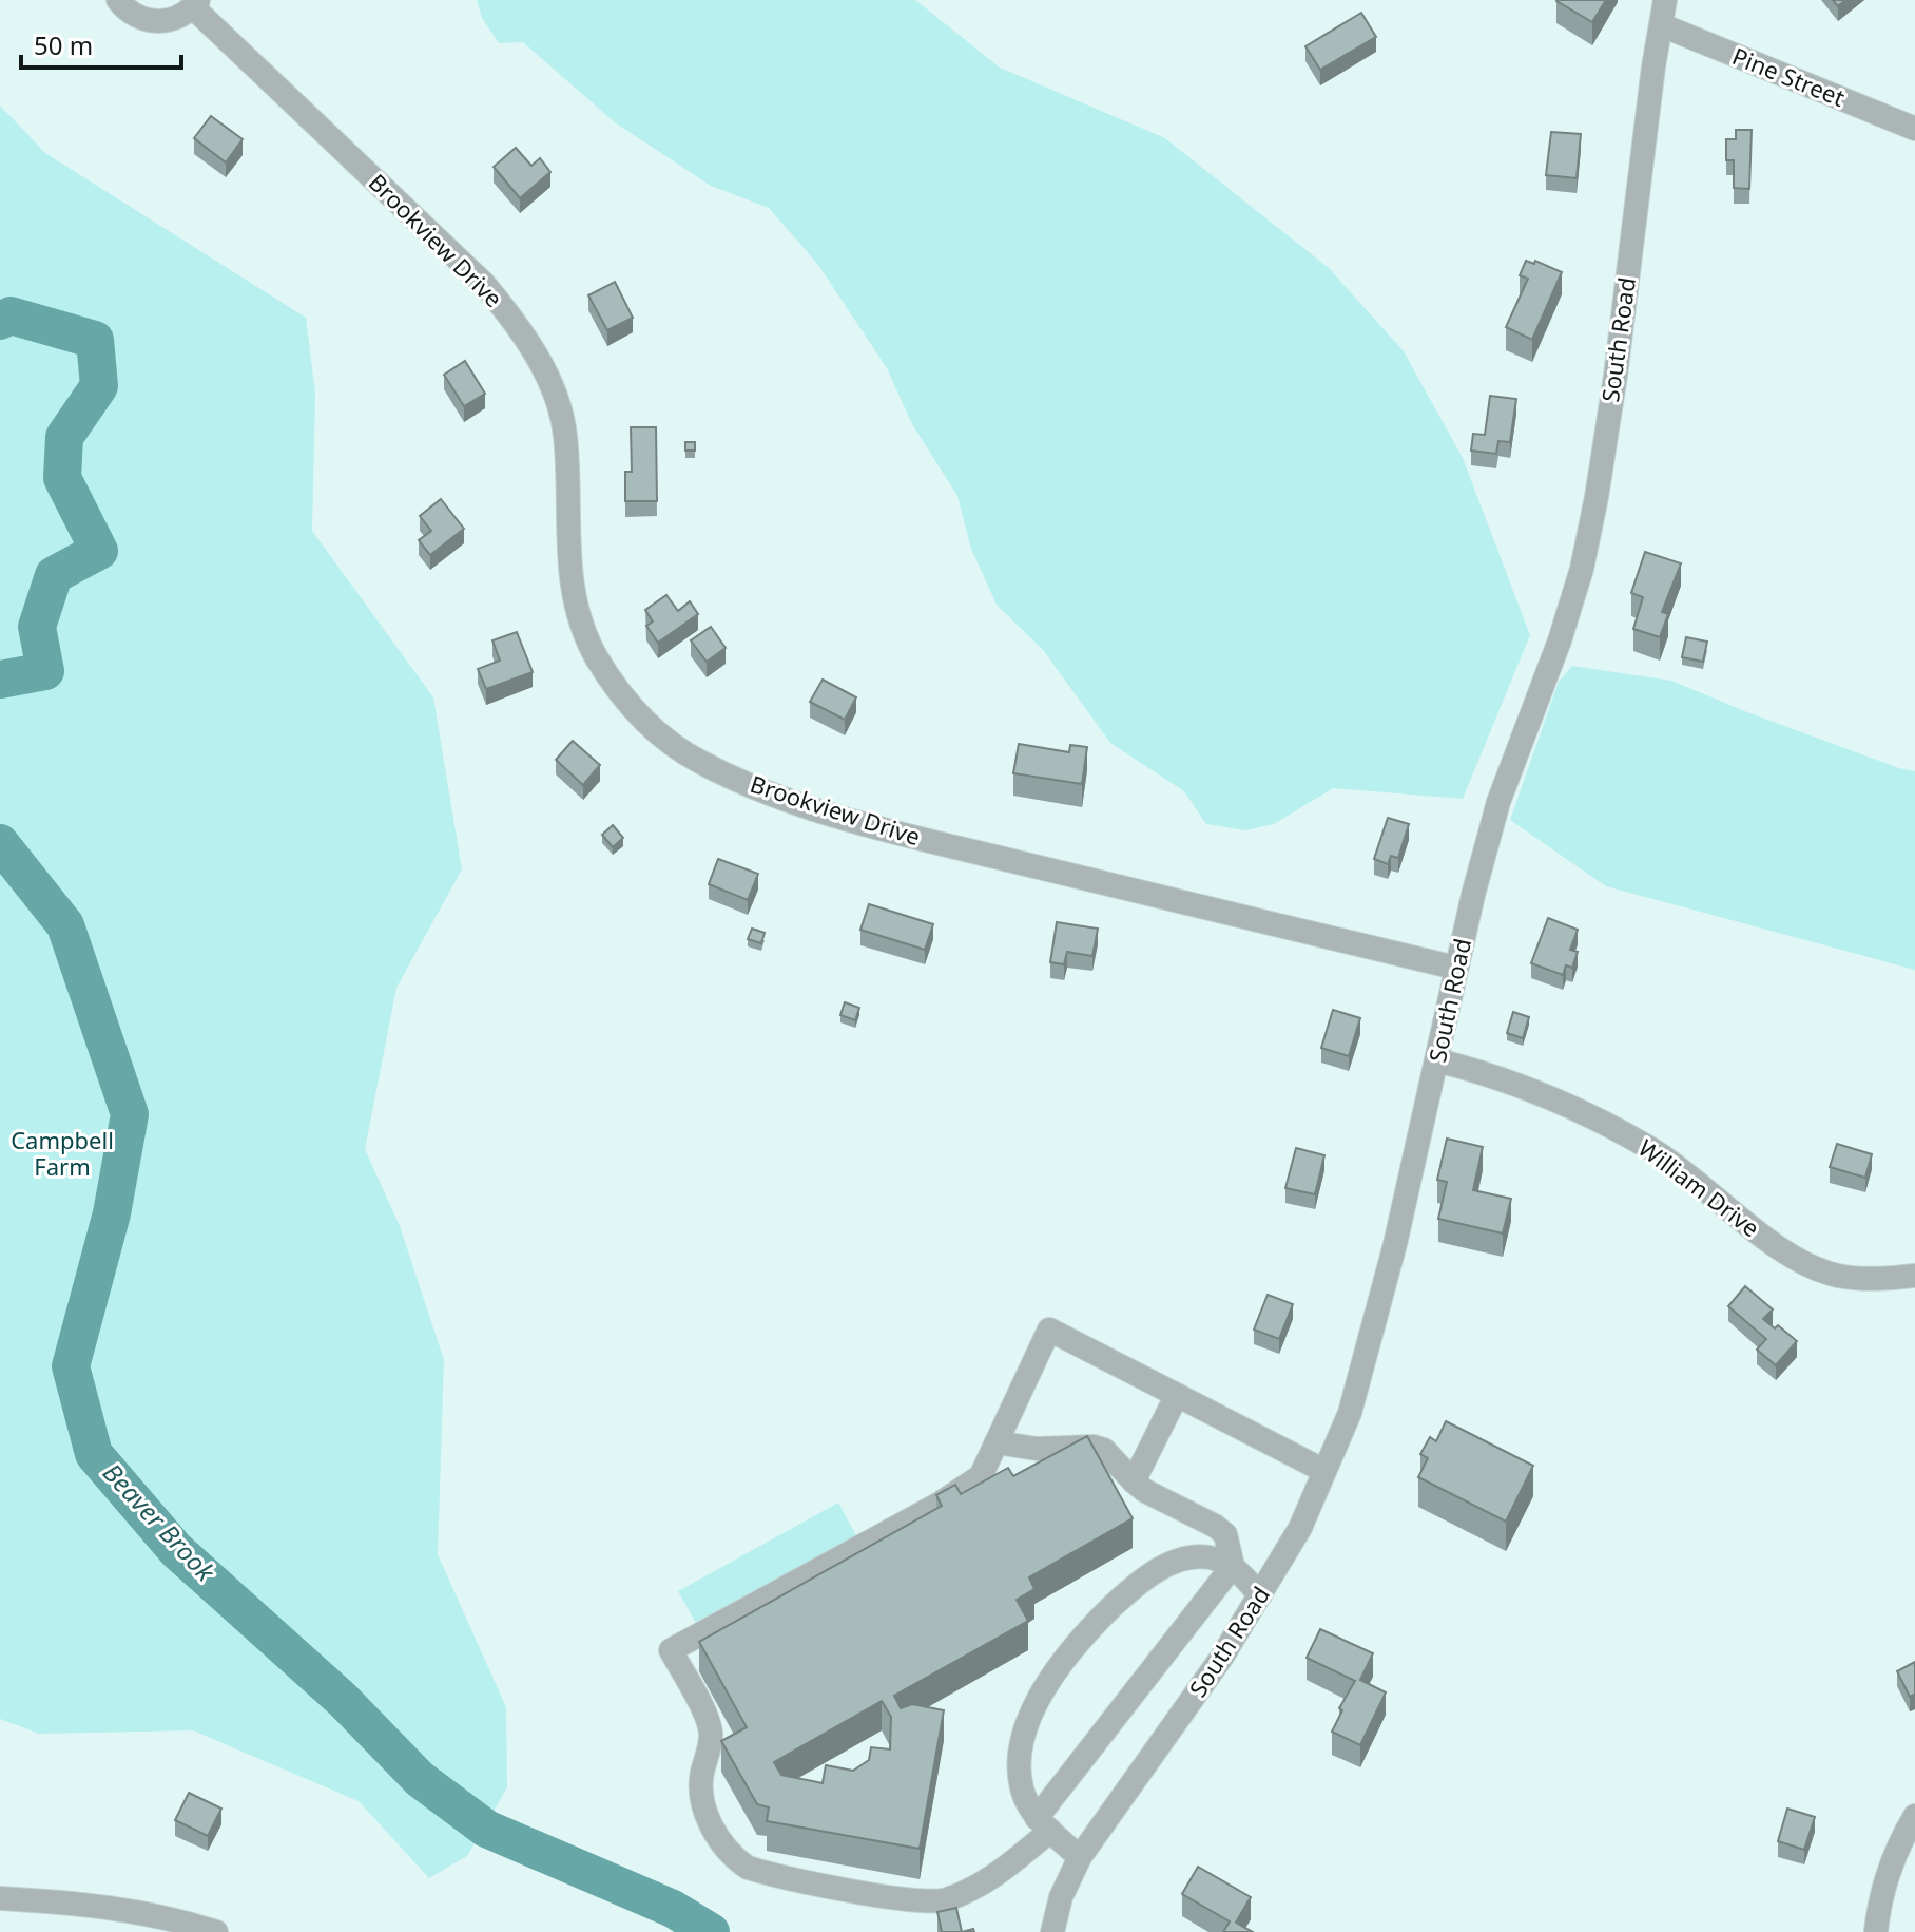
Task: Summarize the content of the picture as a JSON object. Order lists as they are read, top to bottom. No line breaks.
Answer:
{"streets":{"street":["Pine Street","Brookview Drive","South Road","William Drive"]},"crossings":[["Pine Street","South Road"],["Brookview Drive","South Road"],["South Road","William Drive"]],"water":["Beaver Brook"],"parks":["Campbell Farm"],"scale_bar":"50 m"}
